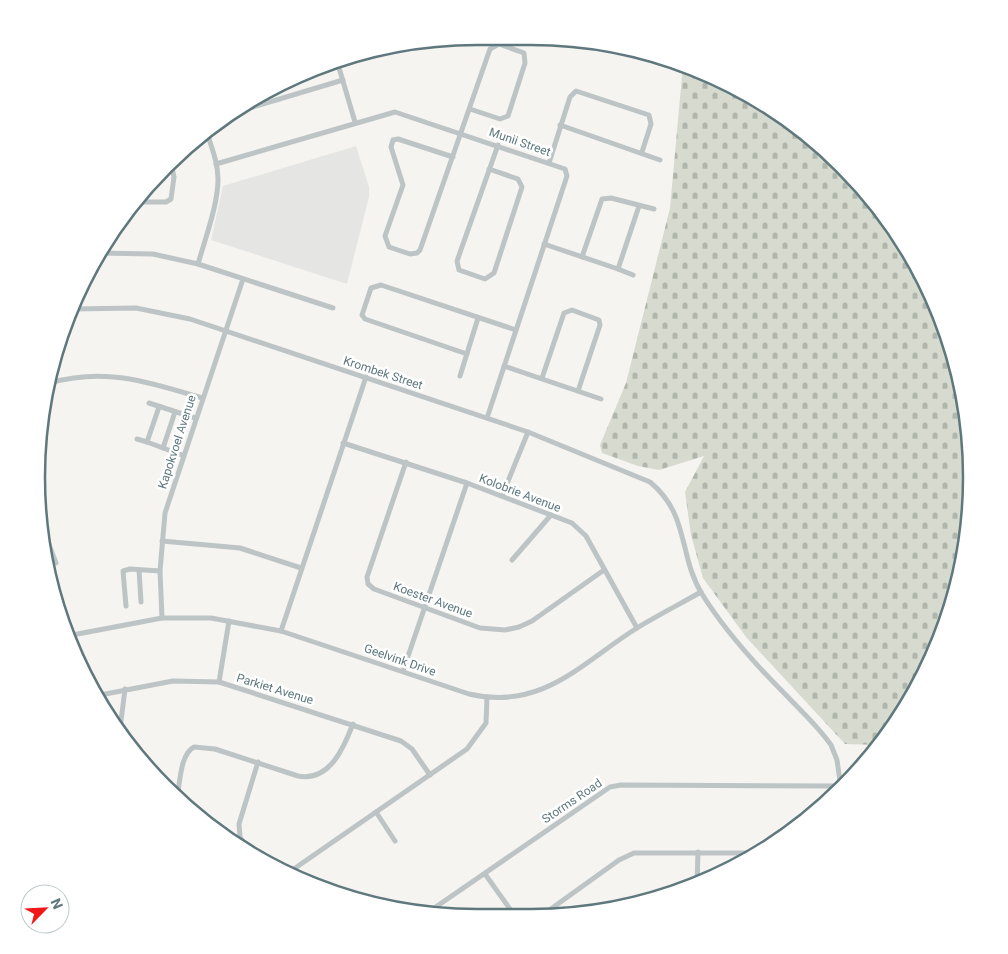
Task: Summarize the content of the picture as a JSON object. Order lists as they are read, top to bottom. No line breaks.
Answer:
{"streets":{"street":["Munii Street","Krombek Street","Kapokvoel Avenue","Kolobrie Avenue","Koester Avenue","Geelvink Drive","Parkiet Avenue","Storms Road"]},"crossings":[["Munii Street","Krombek Street"],["Krombek Street","Kapokvoel Avenue"],["Krombek Street","Geelvink Drive"],["Kapokvoel Avenue","Geelvink Drive"],["Kolobrie Avenue","Koester Avenue"],["Kolobrie Avenue","Geelvink Drive"]],"north":"top right"}
